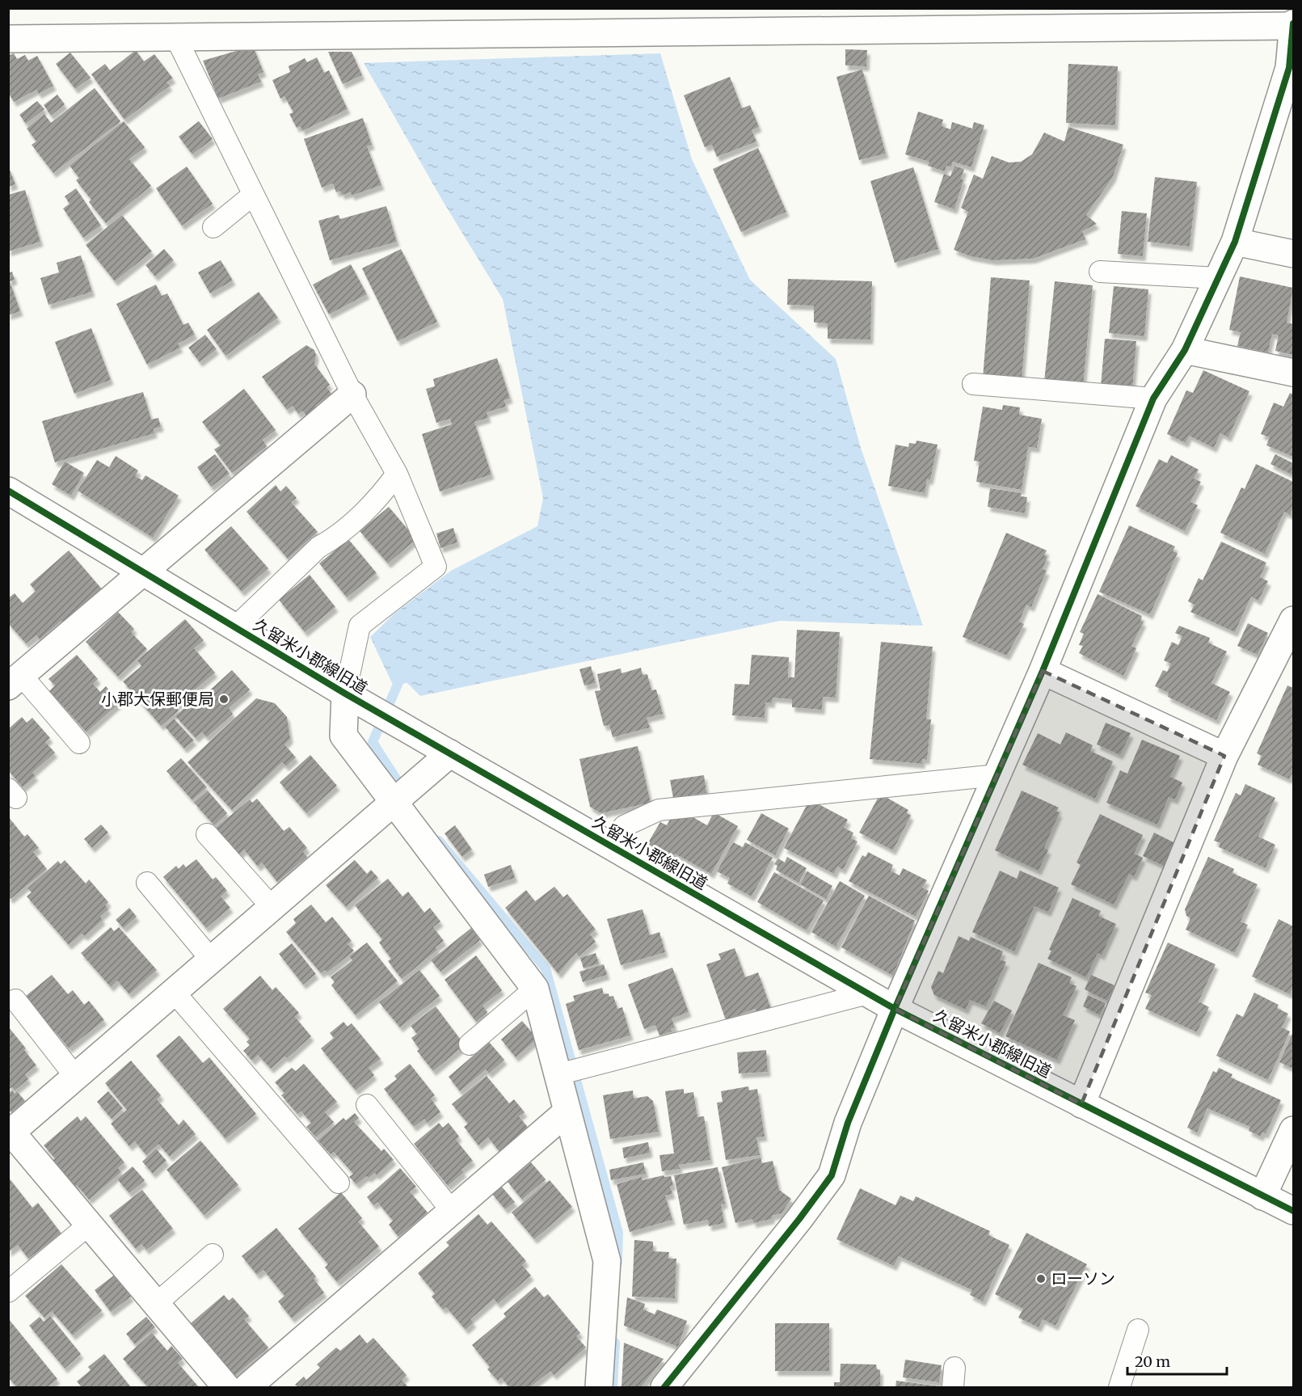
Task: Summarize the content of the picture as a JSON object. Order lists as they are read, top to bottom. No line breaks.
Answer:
{"streets":{"street":["久留米小郡線旧道"]},"places":["小郡大保郵便局","ローソン"],"scale_bar":"20 m"}
